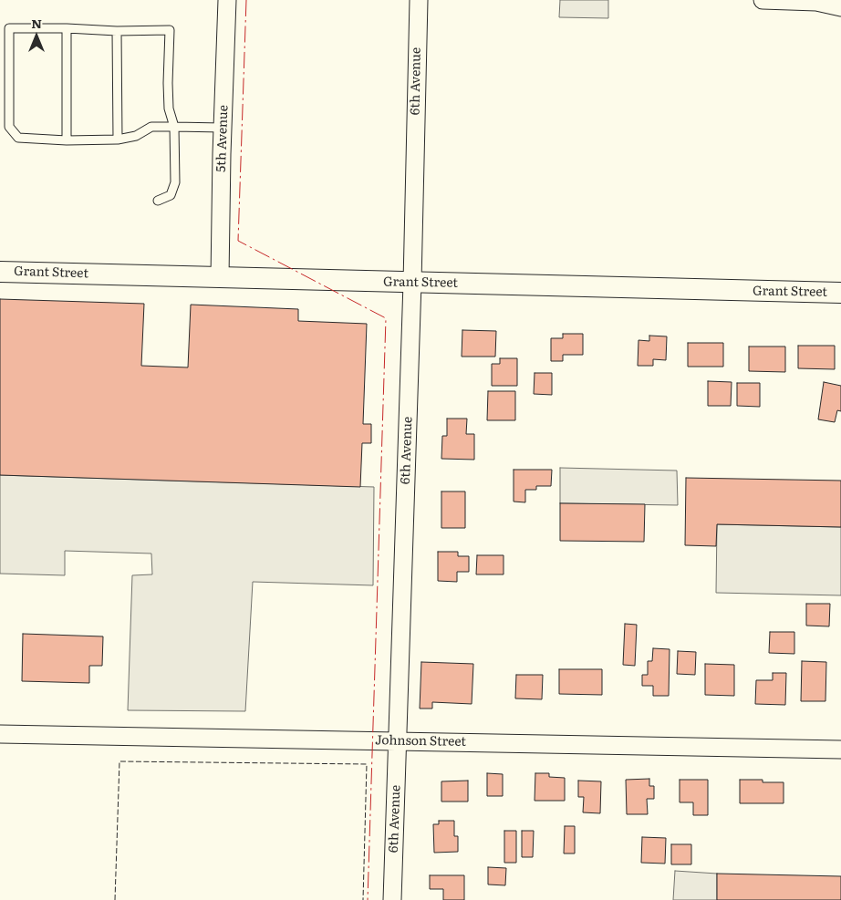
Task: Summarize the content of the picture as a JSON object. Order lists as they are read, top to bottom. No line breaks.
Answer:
{"streets":{"street":["6th Avenue","5th Avenue","Grant Street","Johnson Street"]},"crossings":[["6th Avenue","Grant Street"],["6th Avenue","Johnson Street"],["5th Avenue","Grant Street"]],"north":"top"}
